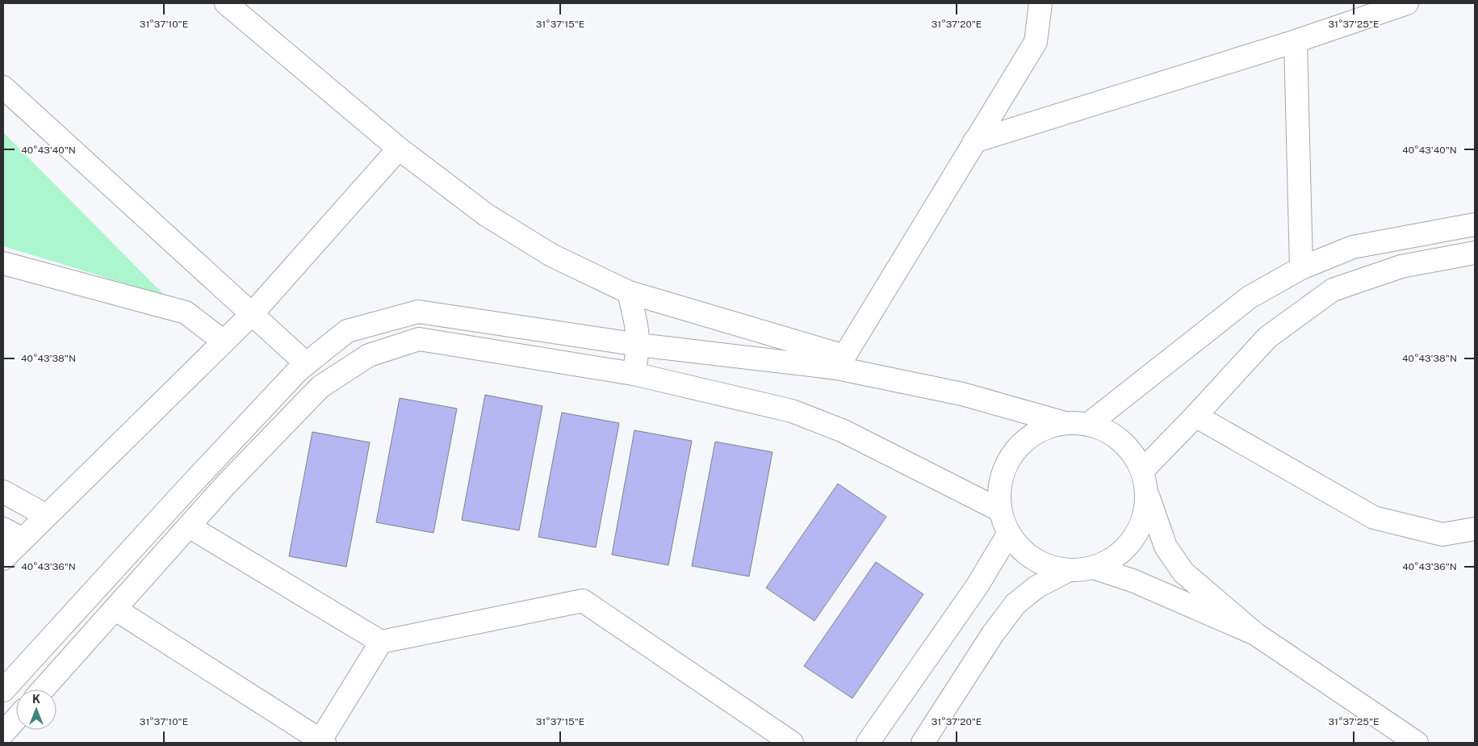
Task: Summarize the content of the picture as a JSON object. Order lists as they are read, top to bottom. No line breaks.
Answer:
{"north":"top","coordinates":["31°37'10\"E","31°37'15\"E","31°37'20\"E","31°37'25\"E","40°43'40\"N","40°43'38\"N","40°43'36\"N"]}
